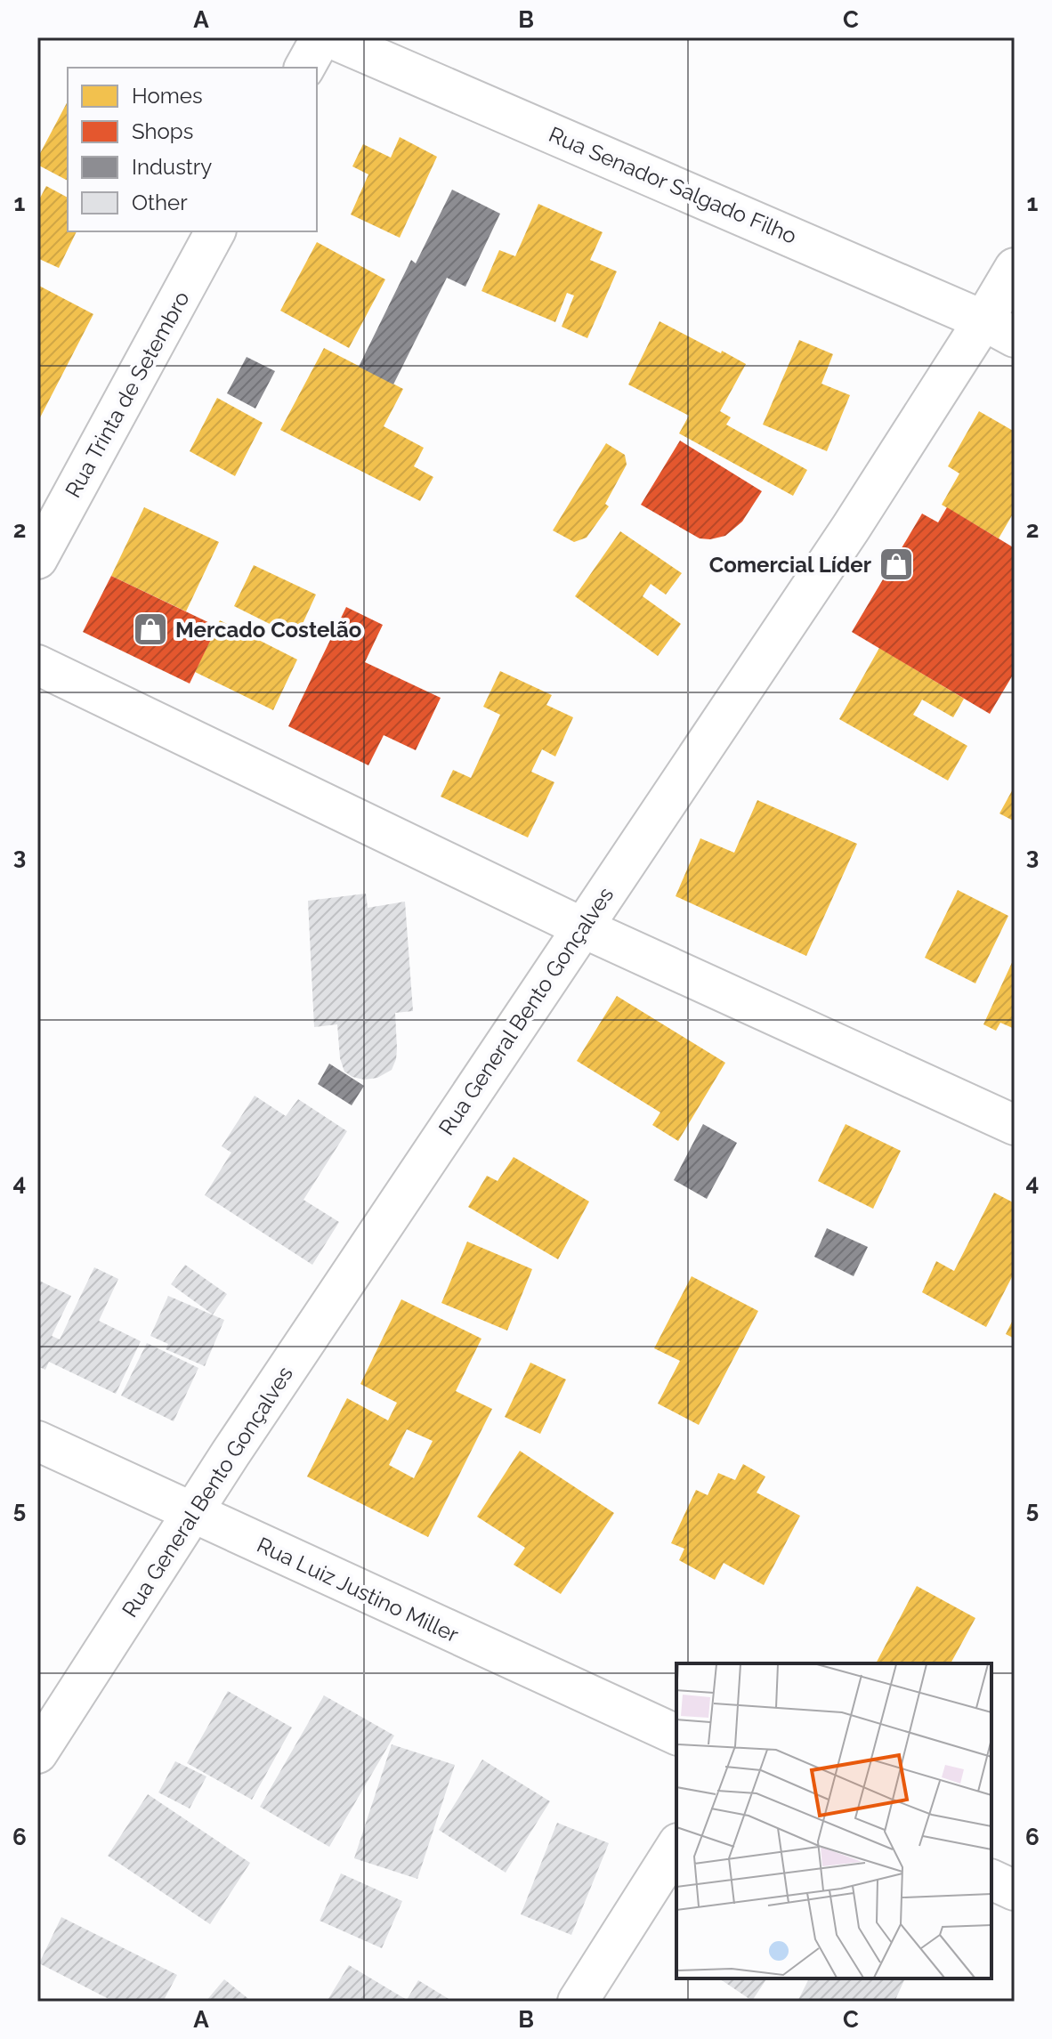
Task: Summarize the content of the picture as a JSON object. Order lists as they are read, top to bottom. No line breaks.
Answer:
{"streets":{"main road":["Rua Senador Salgado Filho","Rua Trinta de Setembro","Rua General Bento Gonçalves","Rua Luiz Justino Miller"]},"crossings":[["Rua Senador Salgado Filho","Rua General Bento Gonçalves"],["Rua General Bento Gonçalves","Rua Luiz Justino Miller"]],"places":{"shop":["Comercial Líder","Mercado Costelão"]},"legend":["Homes","Shops","Industry","Other"],"grid":{"columns":["A","B","C"],"rows":["1","2","3","4","5","6"]}}
